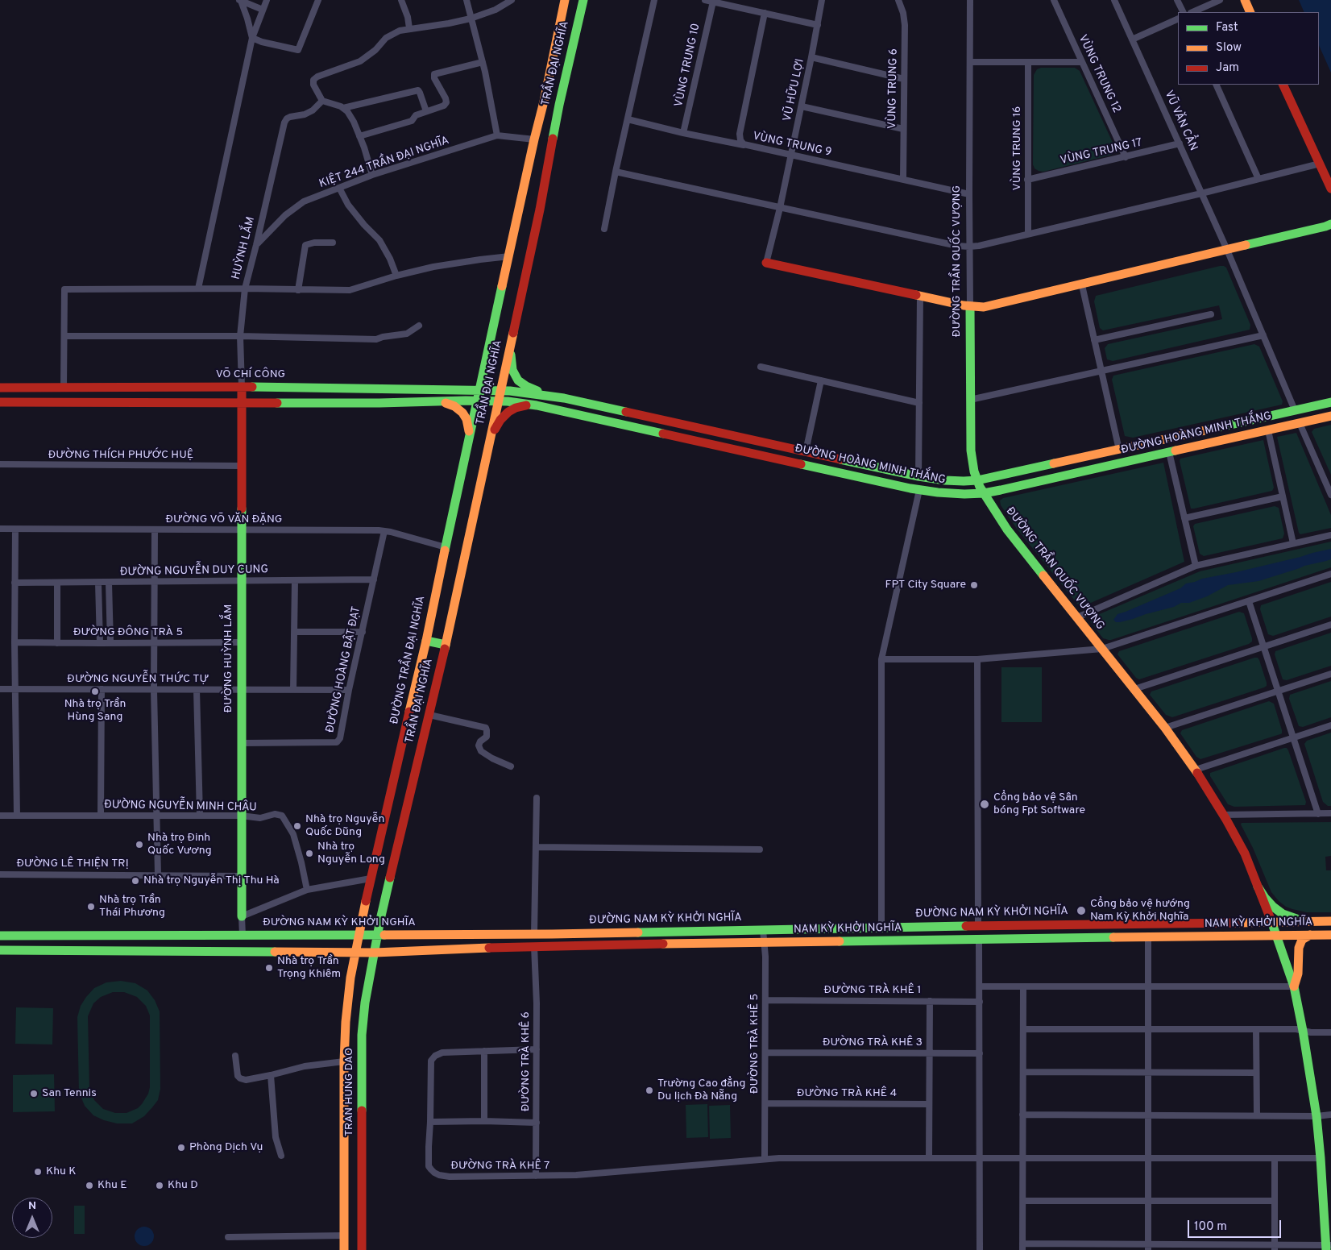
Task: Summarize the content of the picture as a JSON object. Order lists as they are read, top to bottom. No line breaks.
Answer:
{"streets":{"main road":["TRẦN ĐẠI NGHĨA","ĐƯỜNG TRẦN QUỐC VƯỢNG","VÕ CHÍ CÔNG","ĐƯỜNG HOÀNG MINH THẮNG","ĐƯỜNG HUỲNH LẮM","ĐƯỜNG TRẦN ĐẠI NGHĨA","ĐƯỜNG NAM KỲ KHỞI NGHĨA","NAM KỲ KHỞI NGHĨA","TRAN HUNG DAO"],"street":["VÙNG TRUNG 10","VÙNG TRUNG 12","VÙNG TRUNG 6","VŨ HỮU LỢI","VŨ VĂN CẨN","VÙNG TRUNG 9","VÙNG TRUNG 16","VÙNG TRUNG 17","KIỆT 244 TRẦN ĐẠI NGHĨA","HUỲNH LẮM","ĐƯỜNG THÍCH PHƯỚC HUỆ","ĐƯỜNG VÕ VĂN ĐẶNG","ĐƯỜNG NGUYỄN DUY CUNG","ĐƯỜNG ĐÔNG TRÀ 5","ĐƯỜNG HOÀNG BẬT ĐẠT","ĐƯỜNG NGUYỄN THỨC TỰ","ĐƯỜNG NGUYỄN MINH CHÂU","ĐƯỜNG LÊ THIỆN TRỊ","ĐƯỜNG TRÀ KHÊ 1","ĐƯỜNG TRÀ KHÊ 3","ĐƯỜNG TRÀ KHÊ 5","ĐƯỜNG TRÀ KHÊ 6","ĐƯỜNG TRÀ KHÊ 4","ĐƯỜNG TRÀ KHÊ 7"]},"crossings":[["TRẦN ĐẠI NGHĨA","KIỆT 244 TRẦN ĐẠI NGHĨA"],["TRẦN ĐẠI NGHĨA","VÕ CHÍ CÔNG"],["TRẦN ĐẠI NGHĨA","ĐƯỜNG HOÀNG MINH THẮNG"],["TRẦN ĐẠI NGHĨA","ĐƯỜNG TRẦN ĐẠI NGHĨA"],["TRẦN ĐẠI NGHĨA","ĐƯỜNG NAM KỲ KHỞI NGHĨA"],["TRẦN ĐẠI NGHĨA","TRAN HUNG DAO"],["VÙNG TRUNG 12","VÙNG TRUNG 17"],["VÙNG TRUNG 6","VÙNG TRUNG 9"],["VŨ HỮU LỢI","VÙNG TRUNG 9"],["VŨ VĂN CẨN","VÙNG TRUNG 17"],["VŨ VĂN CẨN","ĐƯỜNG HOÀNG MINH THẮNG"],["VÙNG TRUNG 9","ĐƯỜNG TRẦN QUỐC VƯỢNG"],["VÙNG TRUNG 16","VÙNG TRUNG 17"],["KIỆT 244 TRẦN ĐẠI NGHĨA","HUỲNH LẮM"],["HUỲNH LẮM","VÕ CHÍ CÔNG"],["HUỲNH LẮM","ĐƯỜNG HUỲNH LẮM"],["ĐƯỜNG TRẦN QUỐC VƯỢNG","ĐƯỜNG HOÀNG MINH THẮNG"],["ĐƯỜNG TRẦN QUỐC VƯỢNG","ĐƯỜNG NAM KỲ KHỞI NGHĨA"],["ĐƯỜNG TRẦN QUỐC VƯỢNG","NAM KỲ KHỞI NGHĨA"],["ĐƯỜNG TRẦN QUỐC VƯỢNG","ĐƯỜNG TRÀ KHÊ 7"],["VÕ CHÍ CÔNG","ĐƯỜNG HOÀNG MINH THẮNG"],["VÕ CHÍ CÔNG","ĐƯỜNG HUỲNH LẮM"],["VÕ CHÍ CÔNG","ĐƯỜNG TRẦN ĐẠI NGHĨA"],["ĐƯỜNG THÍCH PHƯỚC HUỆ","ĐƯỜNG HUỲNH LẮM"],["ĐƯỜNG VÕ VĂN ĐẶNG","ĐƯỜNG HUỲNH LẮM"],["ĐƯỜNG VÕ VĂN ĐẶNG","ĐƯỜNG TRẦN ĐẠI NGHĨA"],["ĐƯỜNG VÕ VĂN ĐẶNG","ĐƯỜNG HOÀNG BẬT ĐẠT"],["ĐƯỜNG NGUYỄN DUY CUNG","ĐƯỜNG HUỲNH LẮM"],["ĐƯỜNG NGUYỄN DUY CUNG","ĐƯỜNG HOÀNG BẬT ĐẠT"],["ĐƯỜNG ĐÔNG TRÀ 5","ĐƯỜNG HUỲNH LẮM"],["ĐƯỜNG HUỲNH LẮM","ĐƯỜNG HOÀNG BẬT ĐẠT"],["ĐƯỜNG HUỲNH LẮM","ĐƯỜNG NGUYỄN THỨC TỰ"],["ĐƯỜNG HUỲNH LẮM","ĐƯỜNG NGUYỄN MINH CHÂU"],["ĐƯỜNG HUỲNH LẮM","ĐƯỜNG LÊ THIỆN TRỊ"],["ĐƯỜNG HUỲNH LẮM","ĐƯỜNG NAM KỲ KHỞI NGHĨA"],["ĐƯỜNG TRẦN ĐẠI NGHĨA","ĐƯỜNG NAM KỲ KHỞI NGHĨA"],["ĐƯỜNG TRẦN ĐẠI NGHĨA","TRAN HUNG DAO"],["ĐƯỜNG HOÀNG BẬT ĐẠT","ĐƯỜNG NGUYỄN THỨC TỰ"],["ĐƯỜNG NAM KỲ KHỞI NGHĨA","ĐƯỜNG TRÀ KHÊ 5"],["ĐƯỜNG NAM KỲ KHỞI NGHĨA","TRAN HUNG DAO"],["NAM KỲ KHỞI NGHĨA","ĐƯỜNG TRÀ KHÊ 5"],["NAM KỲ KHỞI NGHĨA","ĐƯỜNG TRÀ KHÊ 6"],["ĐƯỜNG TRÀ KHÊ 1","ĐƯỜNG TRÀ KHÊ 5"],["ĐƯỜNG TRÀ KHÊ 3","ĐƯỜNG TRÀ KHÊ 5"],["ĐƯỜNG TRÀ KHÊ 5","ĐƯỜNG TRÀ KHÊ 4"],["ĐƯỜNG TRÀ KHÊ 5","ĐƯỜNG TRÀ KHÊ 7"],["ĐƯỜNG TRÀ KHÊ 6","ĐƯỜNG TRÀ KHÊ 7"]],"places":["FPT City Square","Nhà trọ Trần Hùng Sang","Cổng bảo vệ Sân bóng Fpt Software","Nhà trọ Nguyễn Quốc Dũng","Nhà trọ Đinh Quốc Vương","Nhà trọ Nguyễn Long","Nhà trọ Nguyễn Thị Thu Hà","Nhà trọ Trần Thái Phương","Cổng bảo vệ hướng Nam Kỳ Khởi Nghĩa","Nhà trọ Trần Trọng Khiêm","Trường Cao đẳng Du lịch Đà Nẵng","San Tennis","Phòng Dịch Vụ","Khu K","Khu E","Khu D"],"legend":["Fast","Slow","Jam"],"scale_bar":"100 m","north":"top"}
